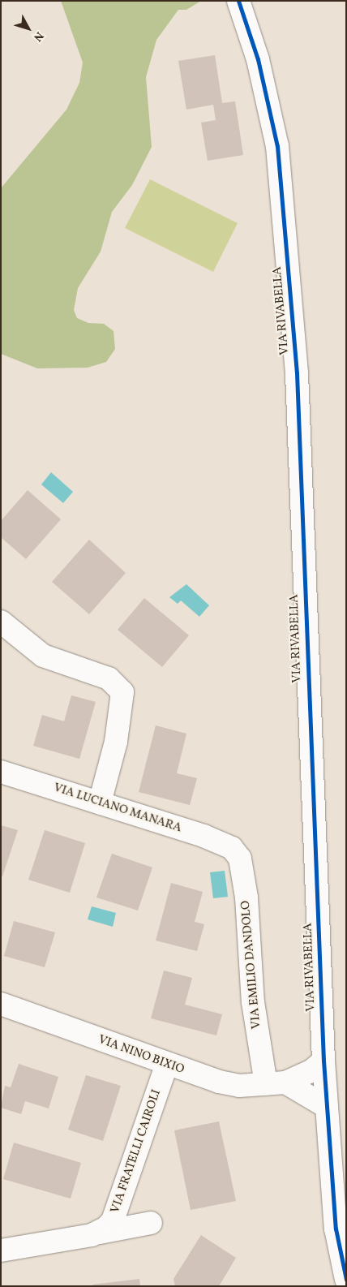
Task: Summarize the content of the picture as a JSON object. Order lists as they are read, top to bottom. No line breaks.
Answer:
{"streets":{"street":["VIA RIVABELLA","VIA LUCIANO MANARA","VIA EMILIO DANDOLO","VIA NINO BIXIO","VIA FRATELLI CAIROLI"]},"crossings":[["VIA RIVABELLA","VIA NINO BIXIO"],["VIA LUCIANO MANARA","VIA EMILIO DANDOLO"],["VIA EMILIO DANDOLO","VIA NINO BIXIO"],["VIA NINO BIXIO","VIA FRATELLI CAIROLI"]],"north":"bottom right"}
